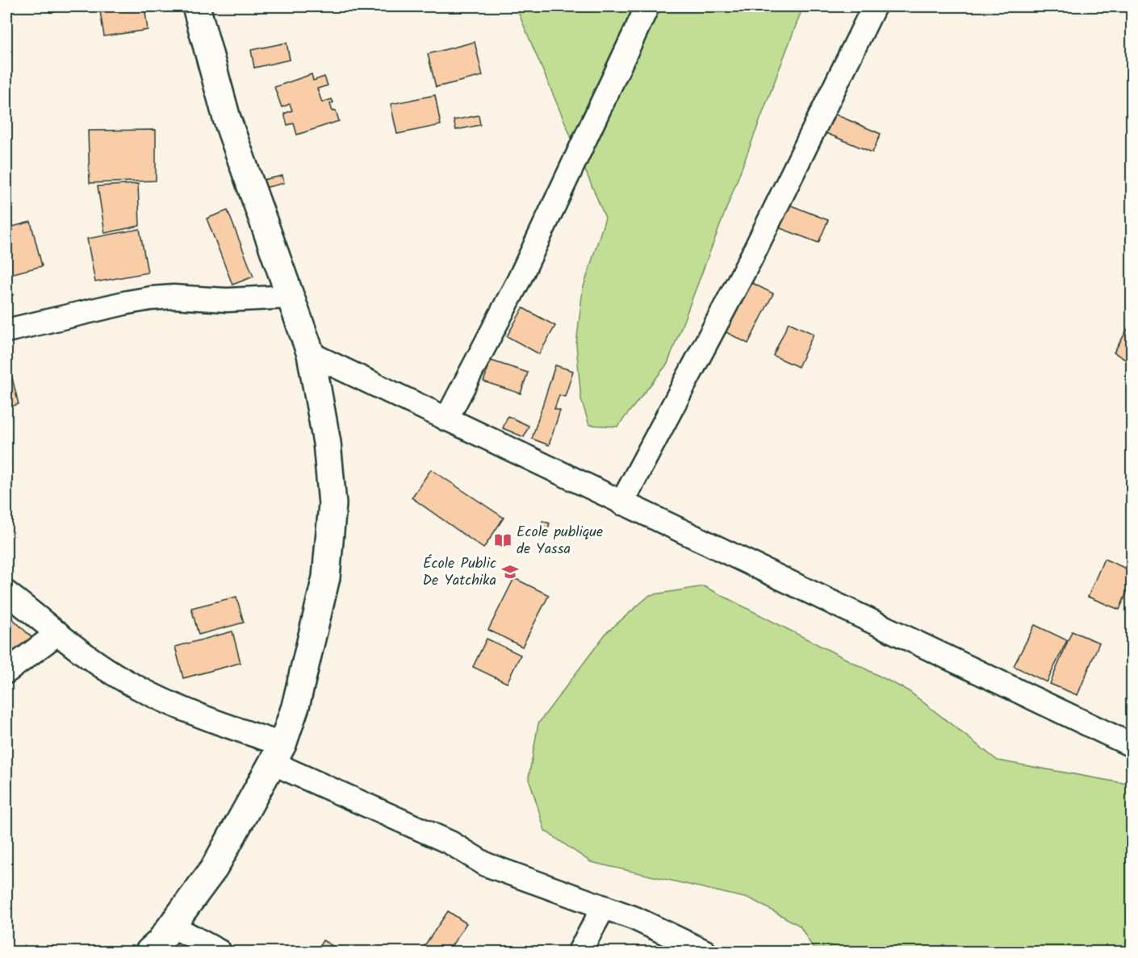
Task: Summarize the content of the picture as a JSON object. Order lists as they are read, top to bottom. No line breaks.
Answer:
{"places":{"library":["Ecole publique de Yassa"],"school or university":["École Public De Yatchika"]}}
